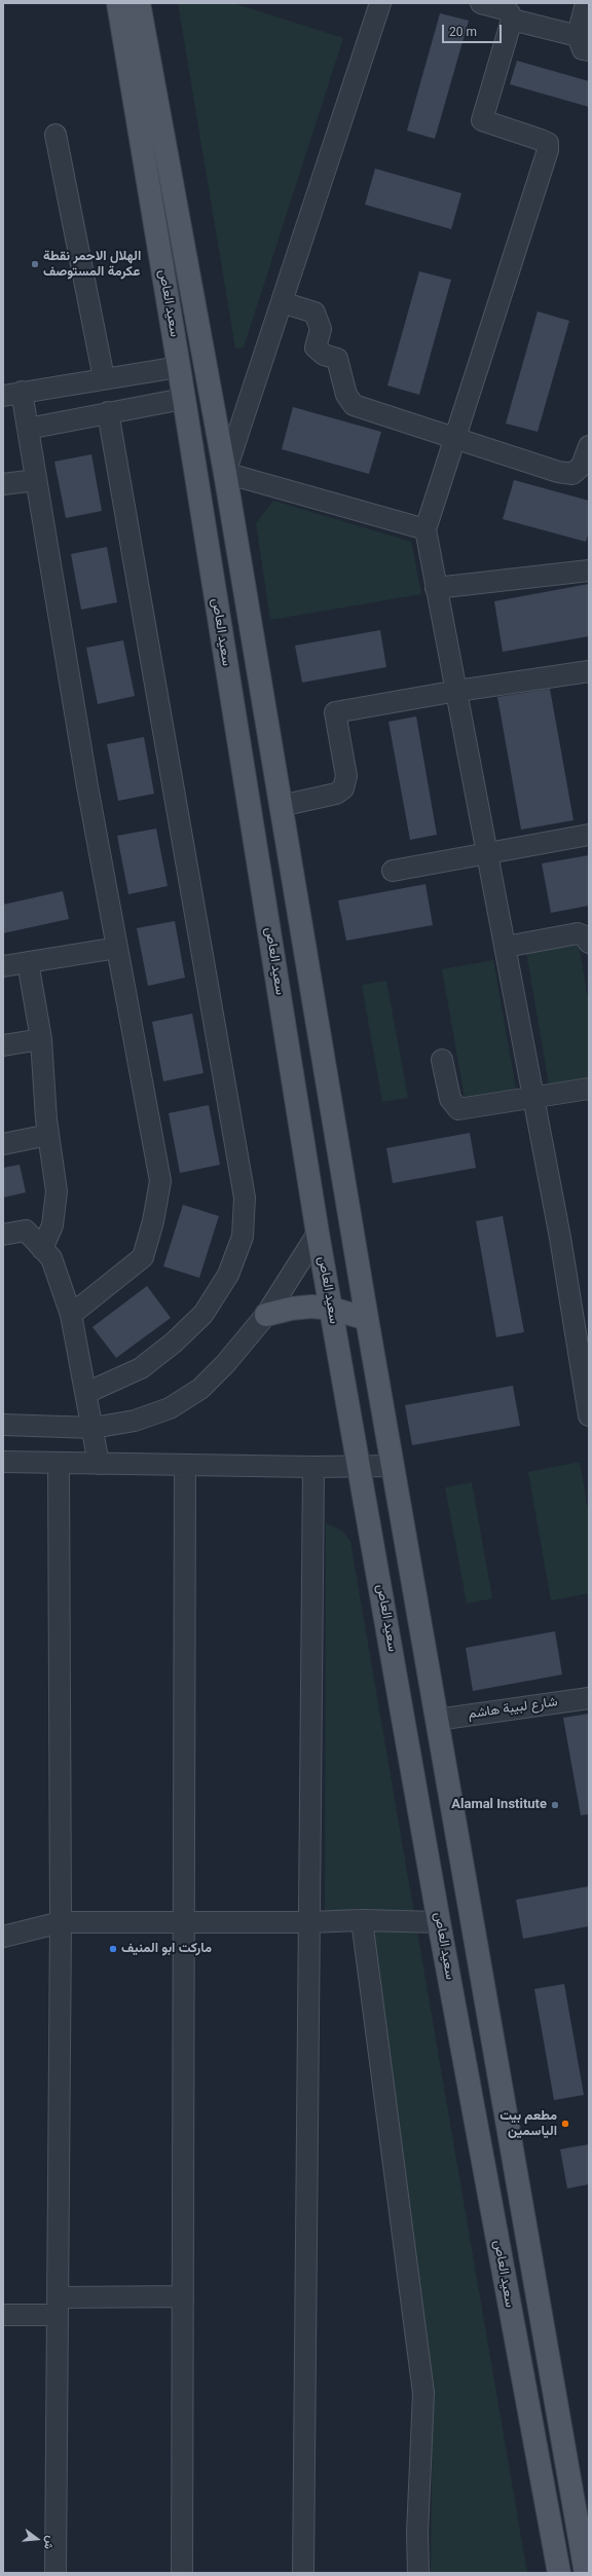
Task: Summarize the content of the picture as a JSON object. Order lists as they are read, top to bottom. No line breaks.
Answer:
{"streets":{"main road":["سعيد العاص"],"street":["شارع لبيبة هاشم"]},"places":["الهلال الاحمر نقطة عكرمة المستوصف","Alamal Institute","ماركت ابو المنيف","مطعم بيت الياسمين"],"scale_bar":"20 m","north":"right"}
